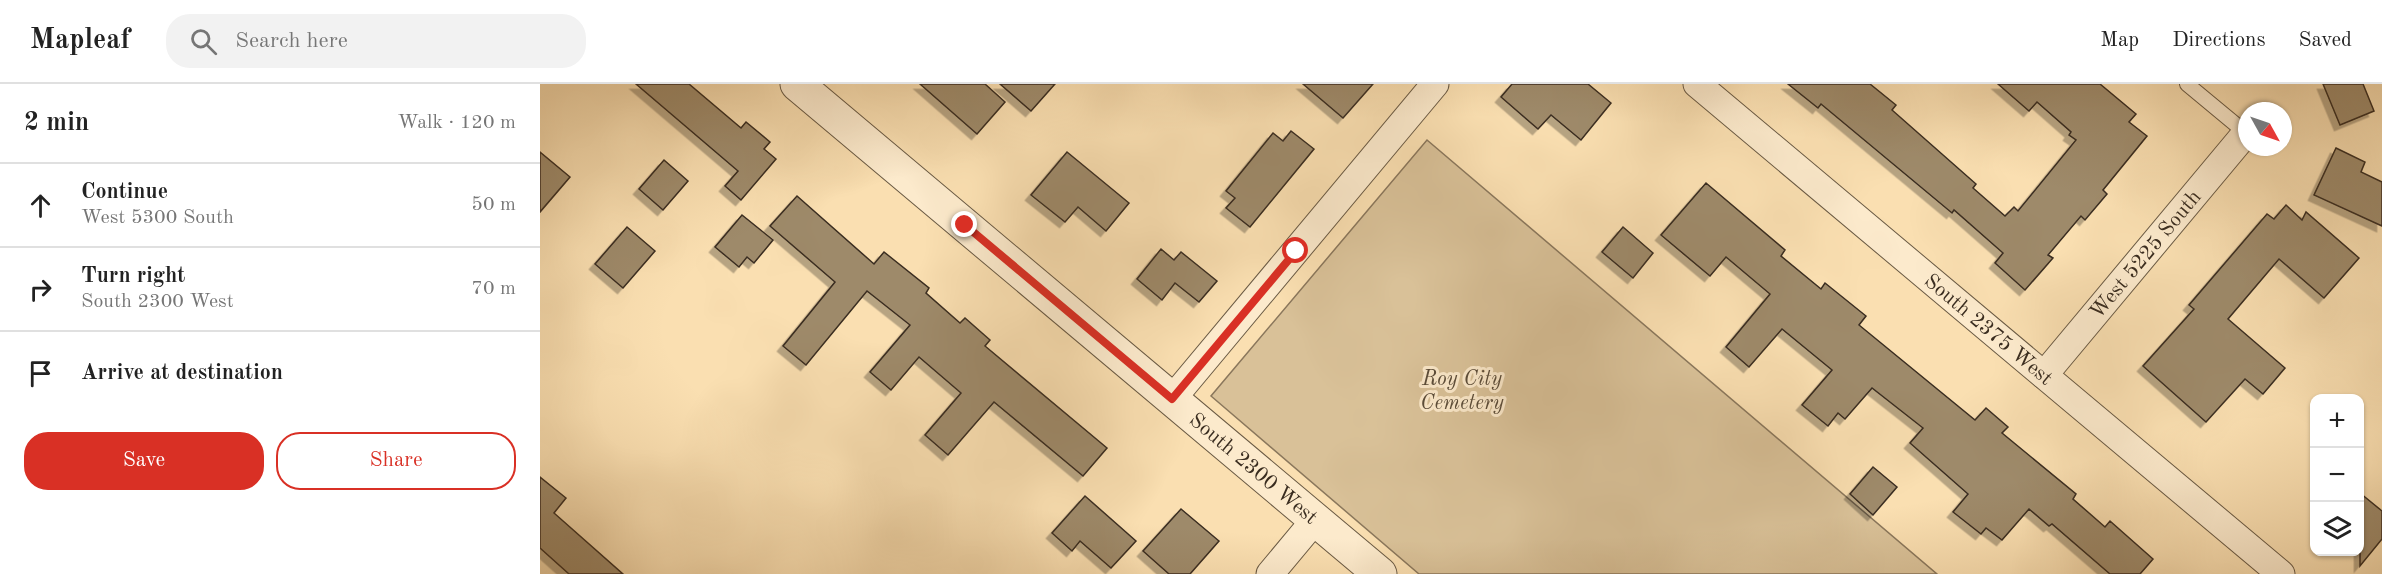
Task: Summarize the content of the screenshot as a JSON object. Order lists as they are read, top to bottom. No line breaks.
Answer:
{"streets":{"street":["West 5225 South","South 2375 West","South 2300 West"]},"crossings":[["West 5225 South","South 2375 West"]],"parks":["Roy City Cemetery"],"north":"bottom right","page":{"header":"Mapleaf","search":"Search here","nav":["Map","Directions","Saved"],"heading":["2 min","Walk · 120 m"],"list":[["Continue","West 5300 South","50 m"],["Turn right","South 2300 West","70 m"],"Arrive at destination"],"map_buttons":["+","−"],"buttons":["Save","Share"]}}
